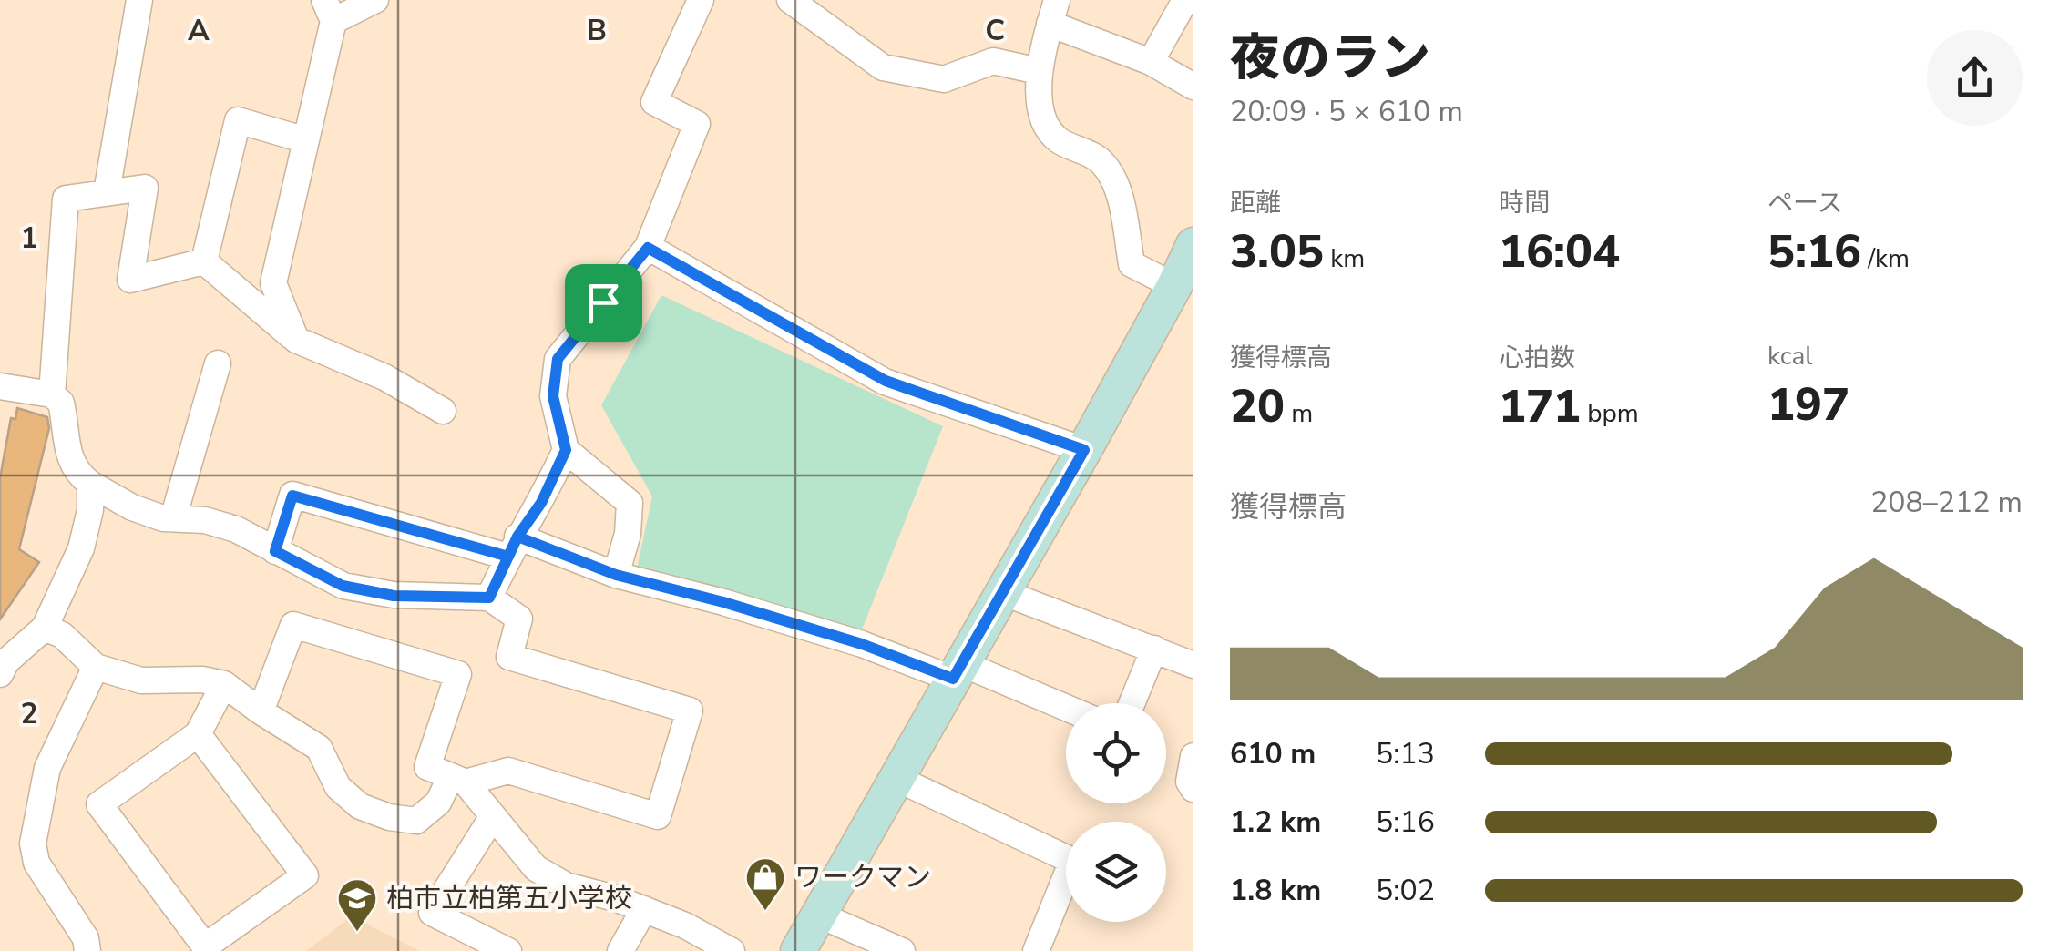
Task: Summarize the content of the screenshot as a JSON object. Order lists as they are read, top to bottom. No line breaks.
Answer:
{"places":{"shop":["ワークマン"],"school or university":["柏市立柏第五小学校"]},"page":{"heading":["夜のラン","20:09 · 5 × 610 m"],"stats":[["距離","3.05 km"],["時間","16:04"],["ペース","5:16 /km"],["獲得標高","20 m"],["心拍数","171 bpm"],["kcal","197"]],"chart":["獲得標高","208–212 m"],"list":[{"name":"610 m","note":"5:13"},{"name":"1.2 km","note":"5:16"},{"name":"1.8 km","note":"5:02"}]},"grid":{"columns":["A","B","C"],"rows":["1","2"]}}
